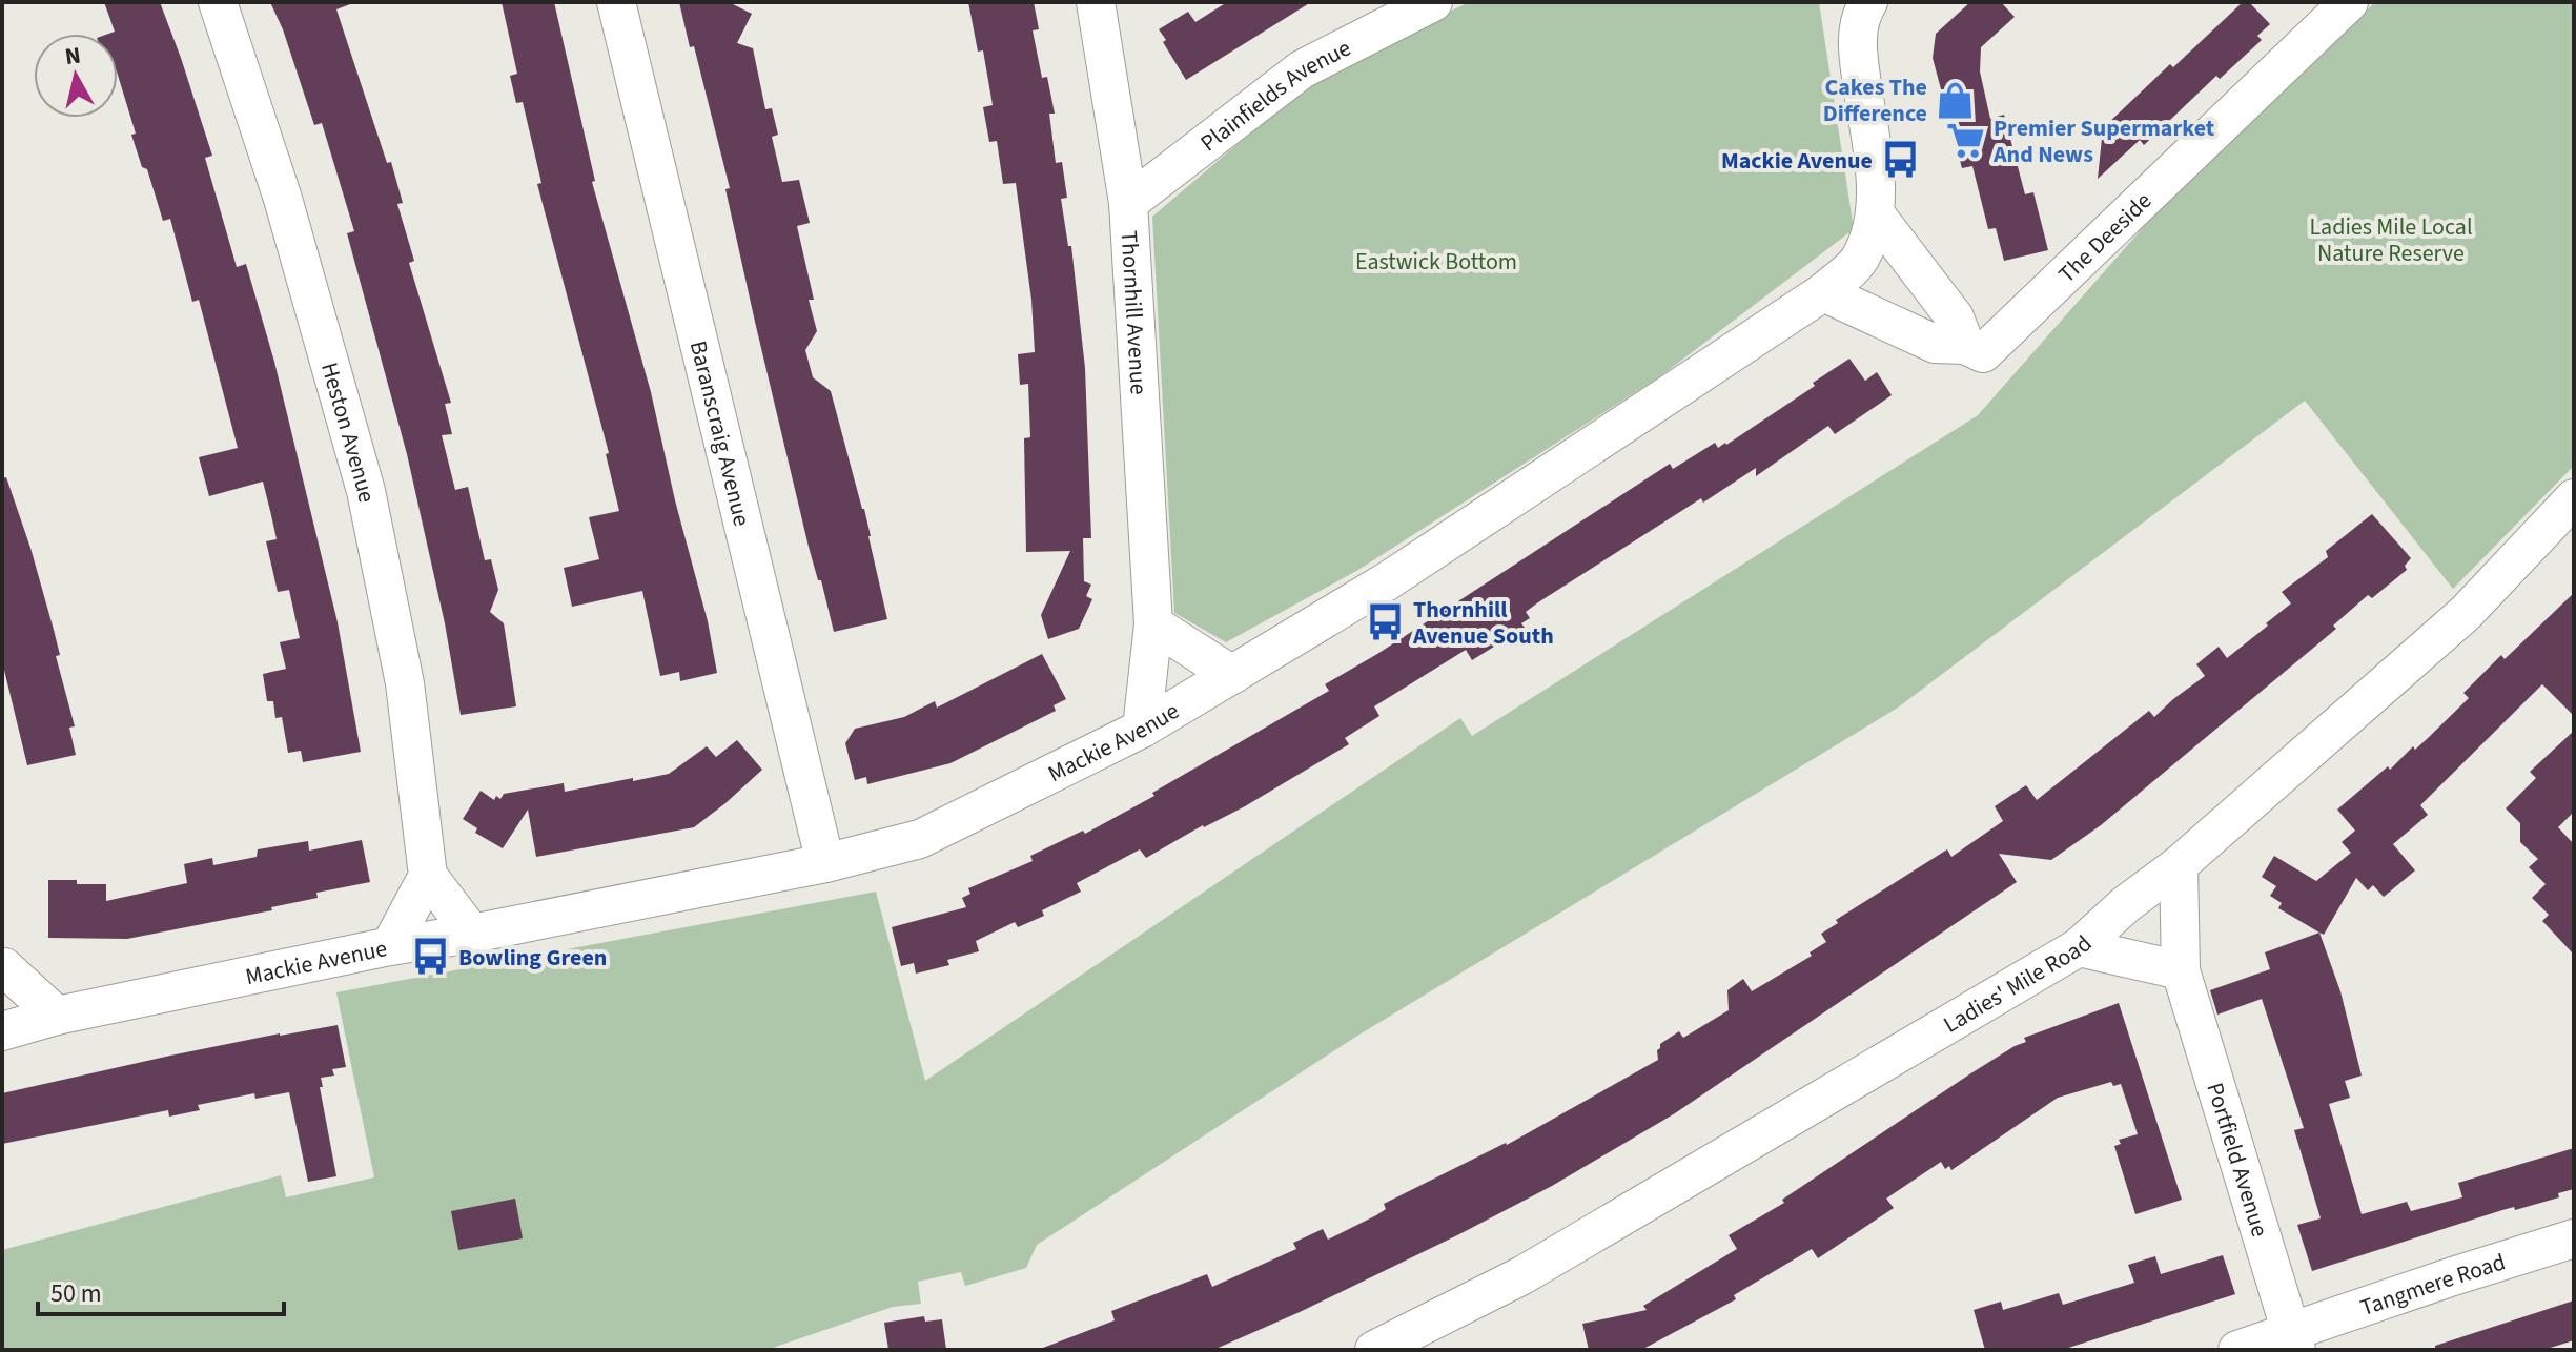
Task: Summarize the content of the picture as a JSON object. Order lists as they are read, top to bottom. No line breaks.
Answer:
{"streets":{"street":["Plainfields Avenue","The Deeside","Thornhill Avenue","Heston Avenue","Baranscraig Avenue","Mackie Avenue","Ladies' Mile Road","Portfield Avenue","Tangmere Road"]},"crossings":[["Plainfields Avenue","Thornhill Avenue"],["The Deeside","Mackie Avenue"],["Thornhill Avenue","Mackie Avenue"],["Baranscraig Avenue","Mackie Avenue"],["Ladies' Mile Road","Portfield Avenue"],["Portfield Avenue","Tangmere Road"]],"parks":["Ladies Mile Local Nature Reserve","Eastwick Bottom"],"places":{"shop":["Cakes The Difference"],"supermarket":["Premier Supermarket And News"],"bus stop":["Mackie Avenue","Thornhill Avenue South","Bowling Green"]},"scale_bar":"50 m","north":"top"}
